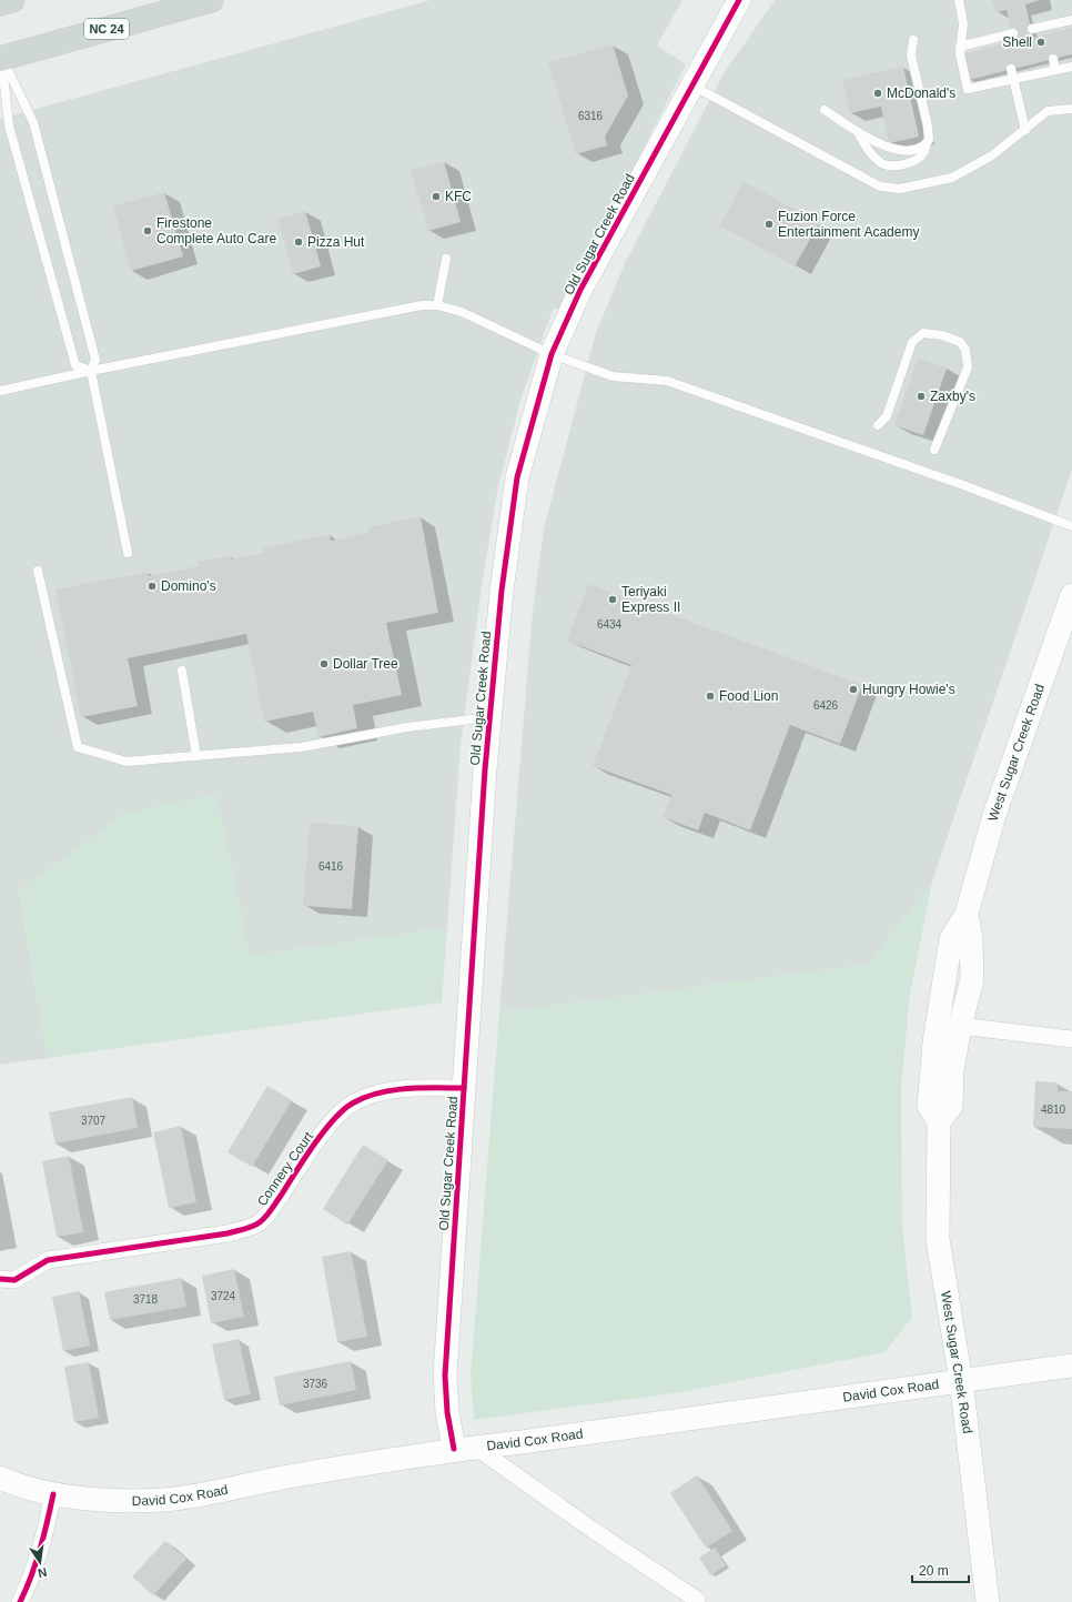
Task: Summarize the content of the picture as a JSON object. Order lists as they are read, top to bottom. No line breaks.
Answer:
{"streets":{"main road":["NC 24","Old Sugar Creek Road","West Sugar Creek Road","David Cox Road"],"street":["Connery Court"]},"crossings":[["Old Sugar Creek Road","Connery Court"],["Old Sugar Creek Road","David Cox Road"],["West Sugar Creek Road","David Cox Road"]],"places":["Shell","McDonald's","KFC","Fuzion Force Entertainment Academy","Firestone Complete Auto Care","Pizza Hut","Zaxby's","Domino's","Teriyaki Express II","Dollar Tree","Hungry Howie's","Food Lion"],"house_numbers":["6316","6434","6426","6416","4810","3707","3724","3718","3736"],"scale_bar":"20 m","north":"bottom"}
